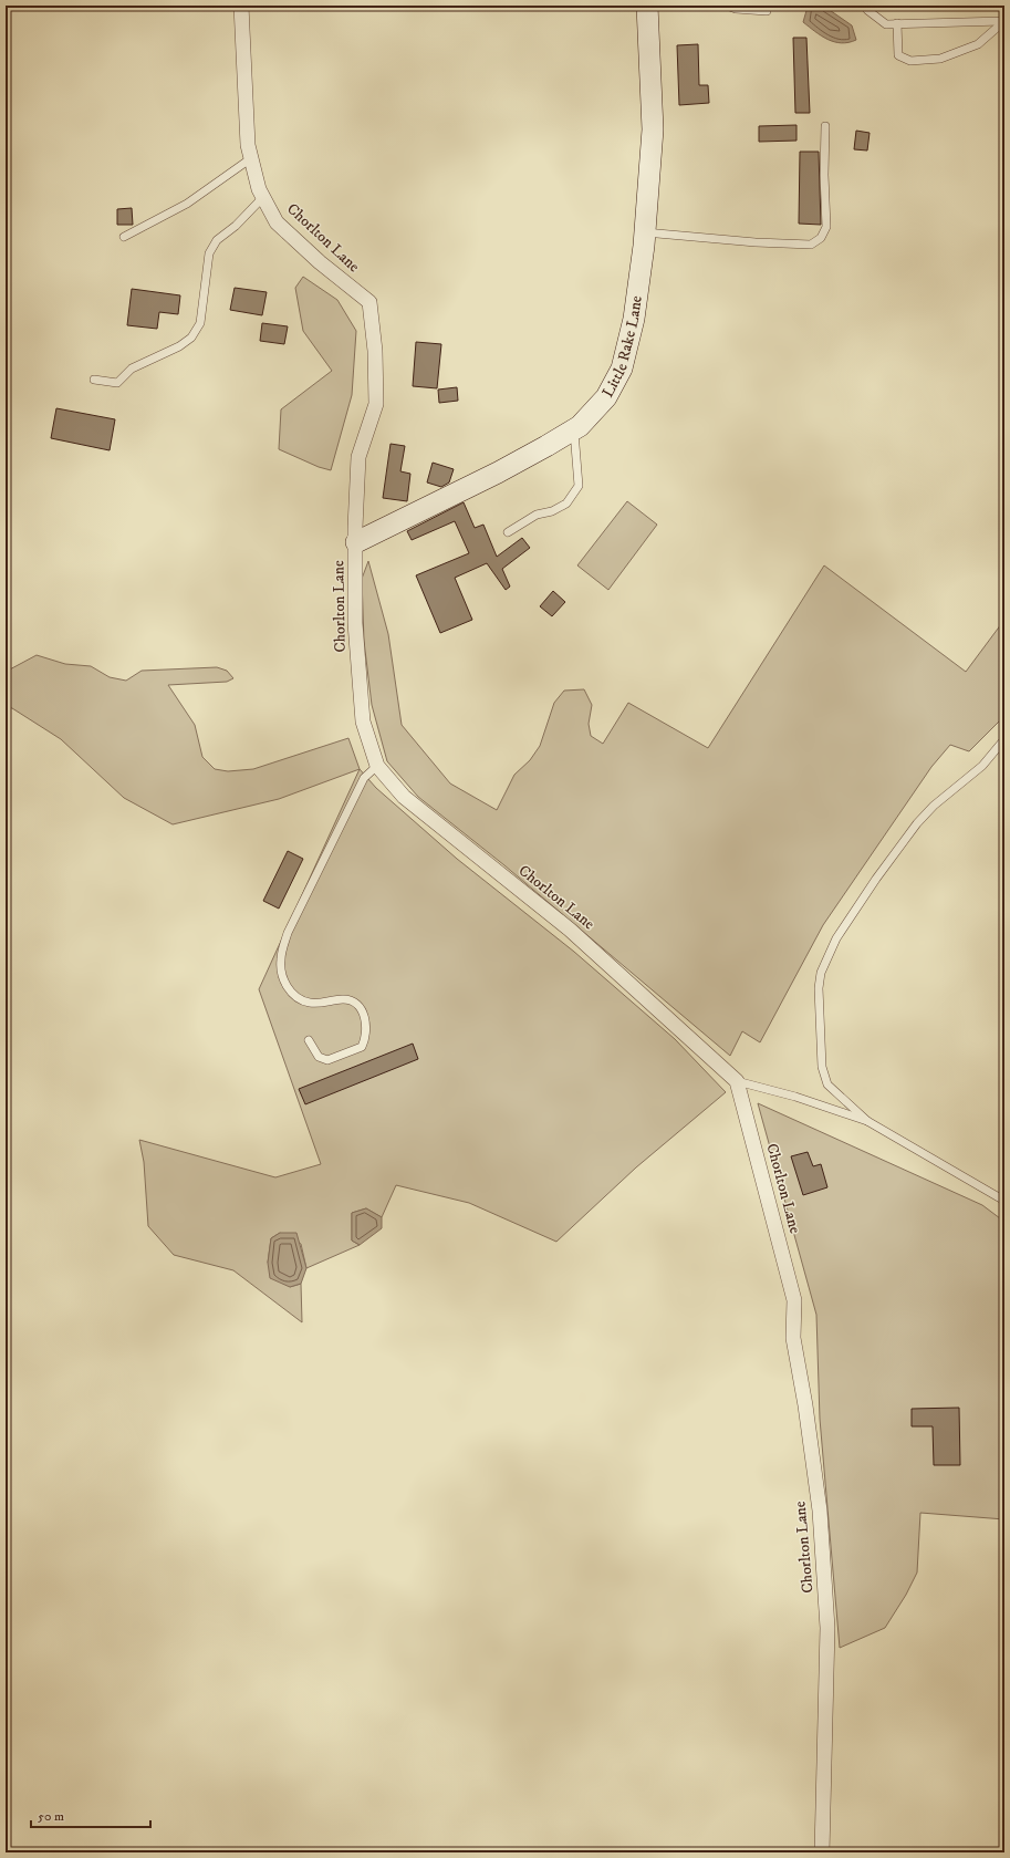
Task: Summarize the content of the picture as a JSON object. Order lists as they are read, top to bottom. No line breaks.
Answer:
{"streets":{"street":["Chorlton Lane","Little Rake Lane"]},"crossings":[["Chorlton Lane","Little Rake Lane"]],"scale_bar":"50 m"}
